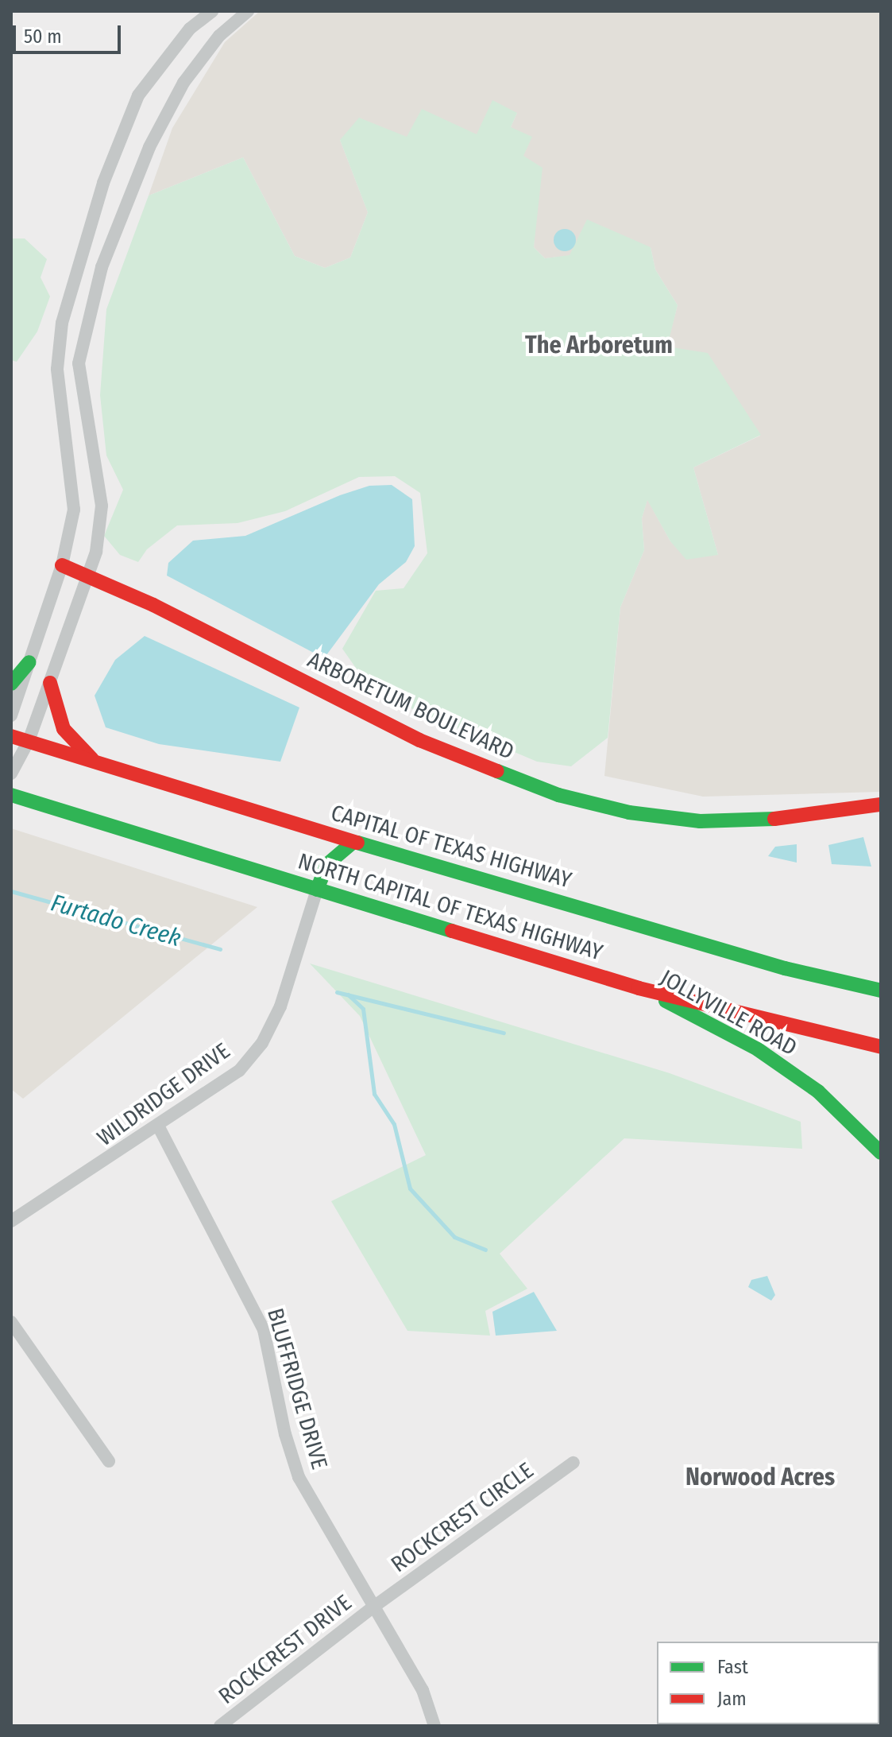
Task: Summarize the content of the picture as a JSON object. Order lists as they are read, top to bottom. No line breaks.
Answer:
{"streets":{"main road":["ARBORETUM BOULEVARD","CAPITAL OF TEXAS HIGHWAY","NORTH CAPITAL OF TEXAS HIGHWAY","JOLLYVILLE ROAD"],"street":["WILDRIDGE DRIVE","BLUFFRIDGE DRIVE","ROCKCREST CIRCLE","ROCKCREST DRIVE"]},"crossings":[["NORTH CAPITAL OF TEXAS HIGHWAY","JOLLYVILLE ROAD"],["NORTH CAPITAL OF TEXAS HIGHWAY","WILDRIDGE DRIVE"],["WILDRIDGE DRIVE","BLUFFRIDGE DRIVE"],["BLUFFRIDGE DRIVE","ROCKCREST CIRCLE"],["BLUFFRIDGE DRIVE","ROCKCREST DRIVE"],["ROCKCREST CIRCLE","ROCKCREST DRIVE"]],"districts":["The Arboretum","Norwood Acres"],"water":["Furtado Creek"],"legend":["Fast","Jam"],"scale_bar":"50 m"}
